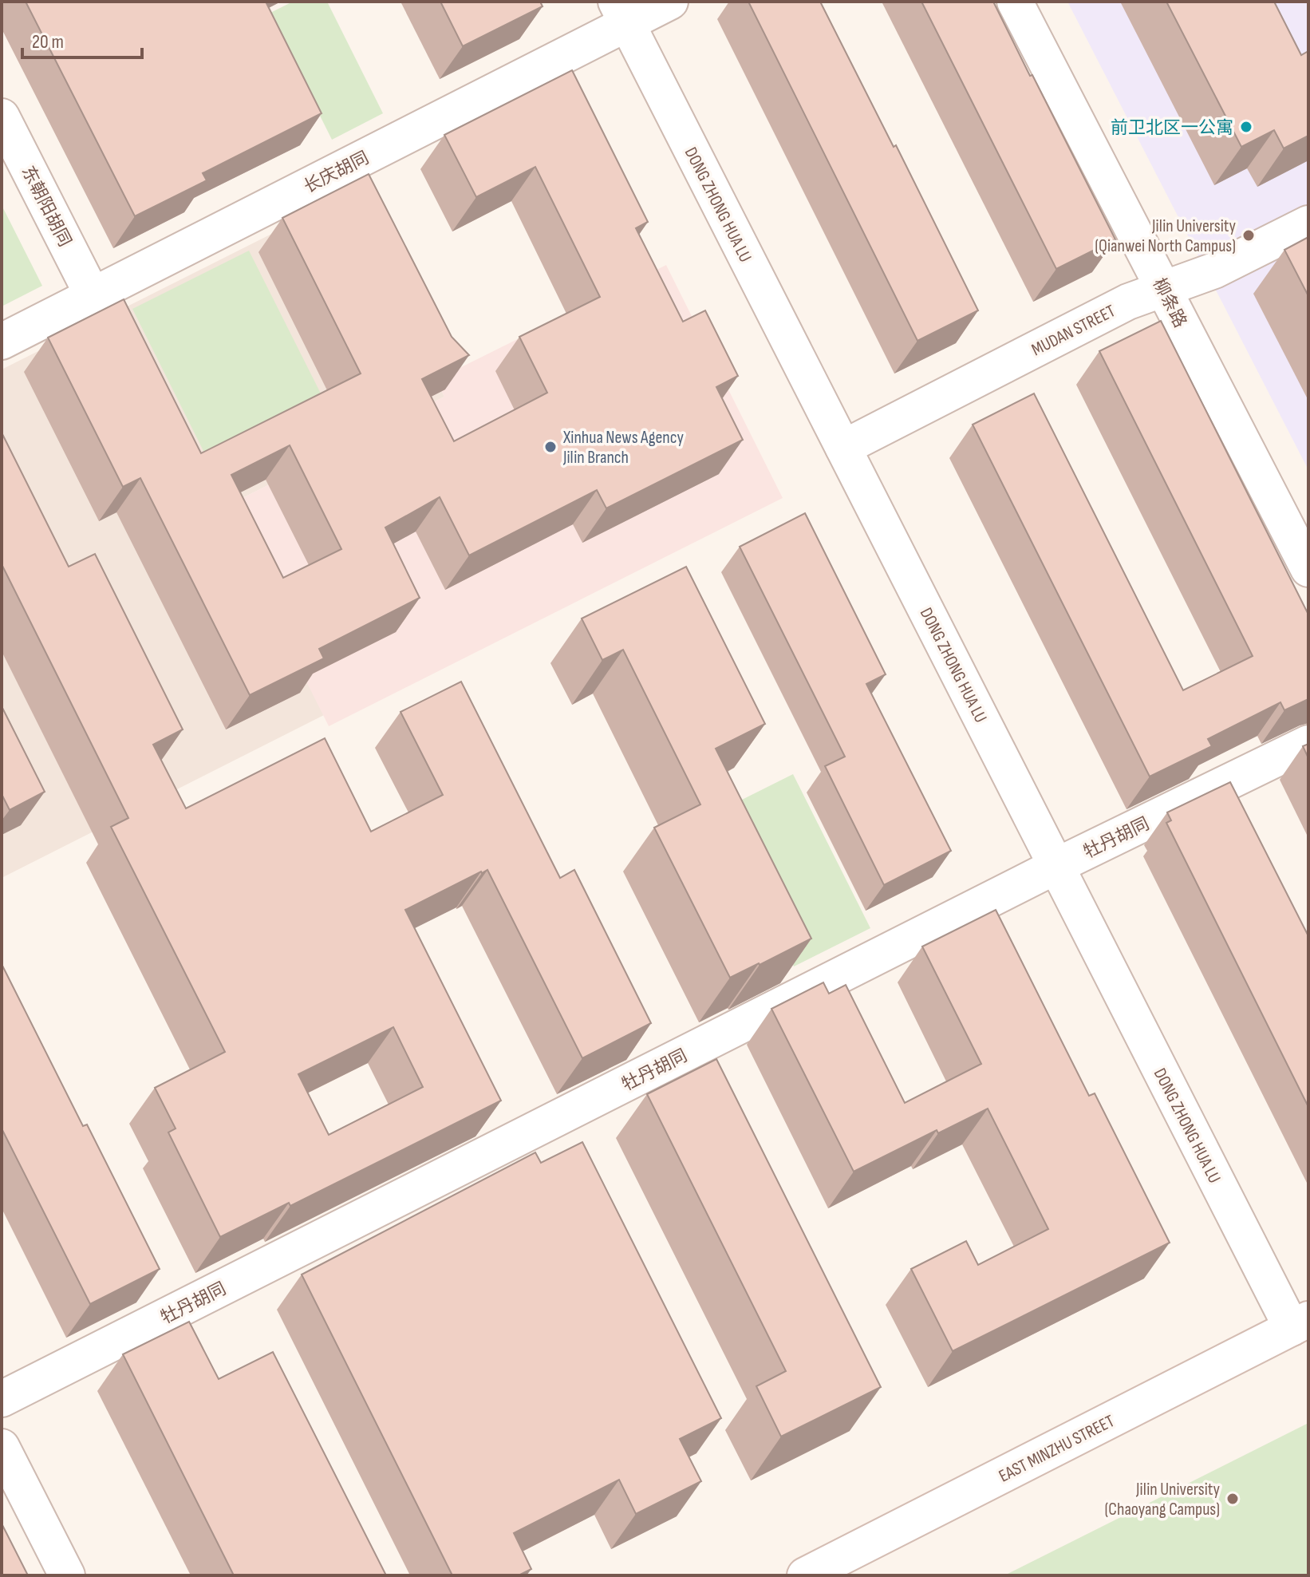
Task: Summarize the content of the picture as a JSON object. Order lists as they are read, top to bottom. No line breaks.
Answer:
{"streets":{"street":["长庆胡同","DONG ZHONG HUA LU","东朝阳胡同","柳条路","MUDAN STREET","牡丹胡同","EAST MINZHU STREET"]},"crossings":[["长庆胡同","DONG ZHONG HUA LU"],["长庆胡同","东朝阳胡同"],["DONG ZHONG HUA LU","MUDAN STREET"],["DONG ZHONG HUA LU","牡丹胡同"],["DONG ZHONG HUA LU","EAST MINZHU STREET"],["柳条路","MUDAN STREET"]],"places":["前卫北区一公寓","Jilin University (Qianwei North Campus)","Xinhua News Agency Jilin Branch","Jilin University (Chaoyang Campus)"],"scale_bar":"20 m"}
